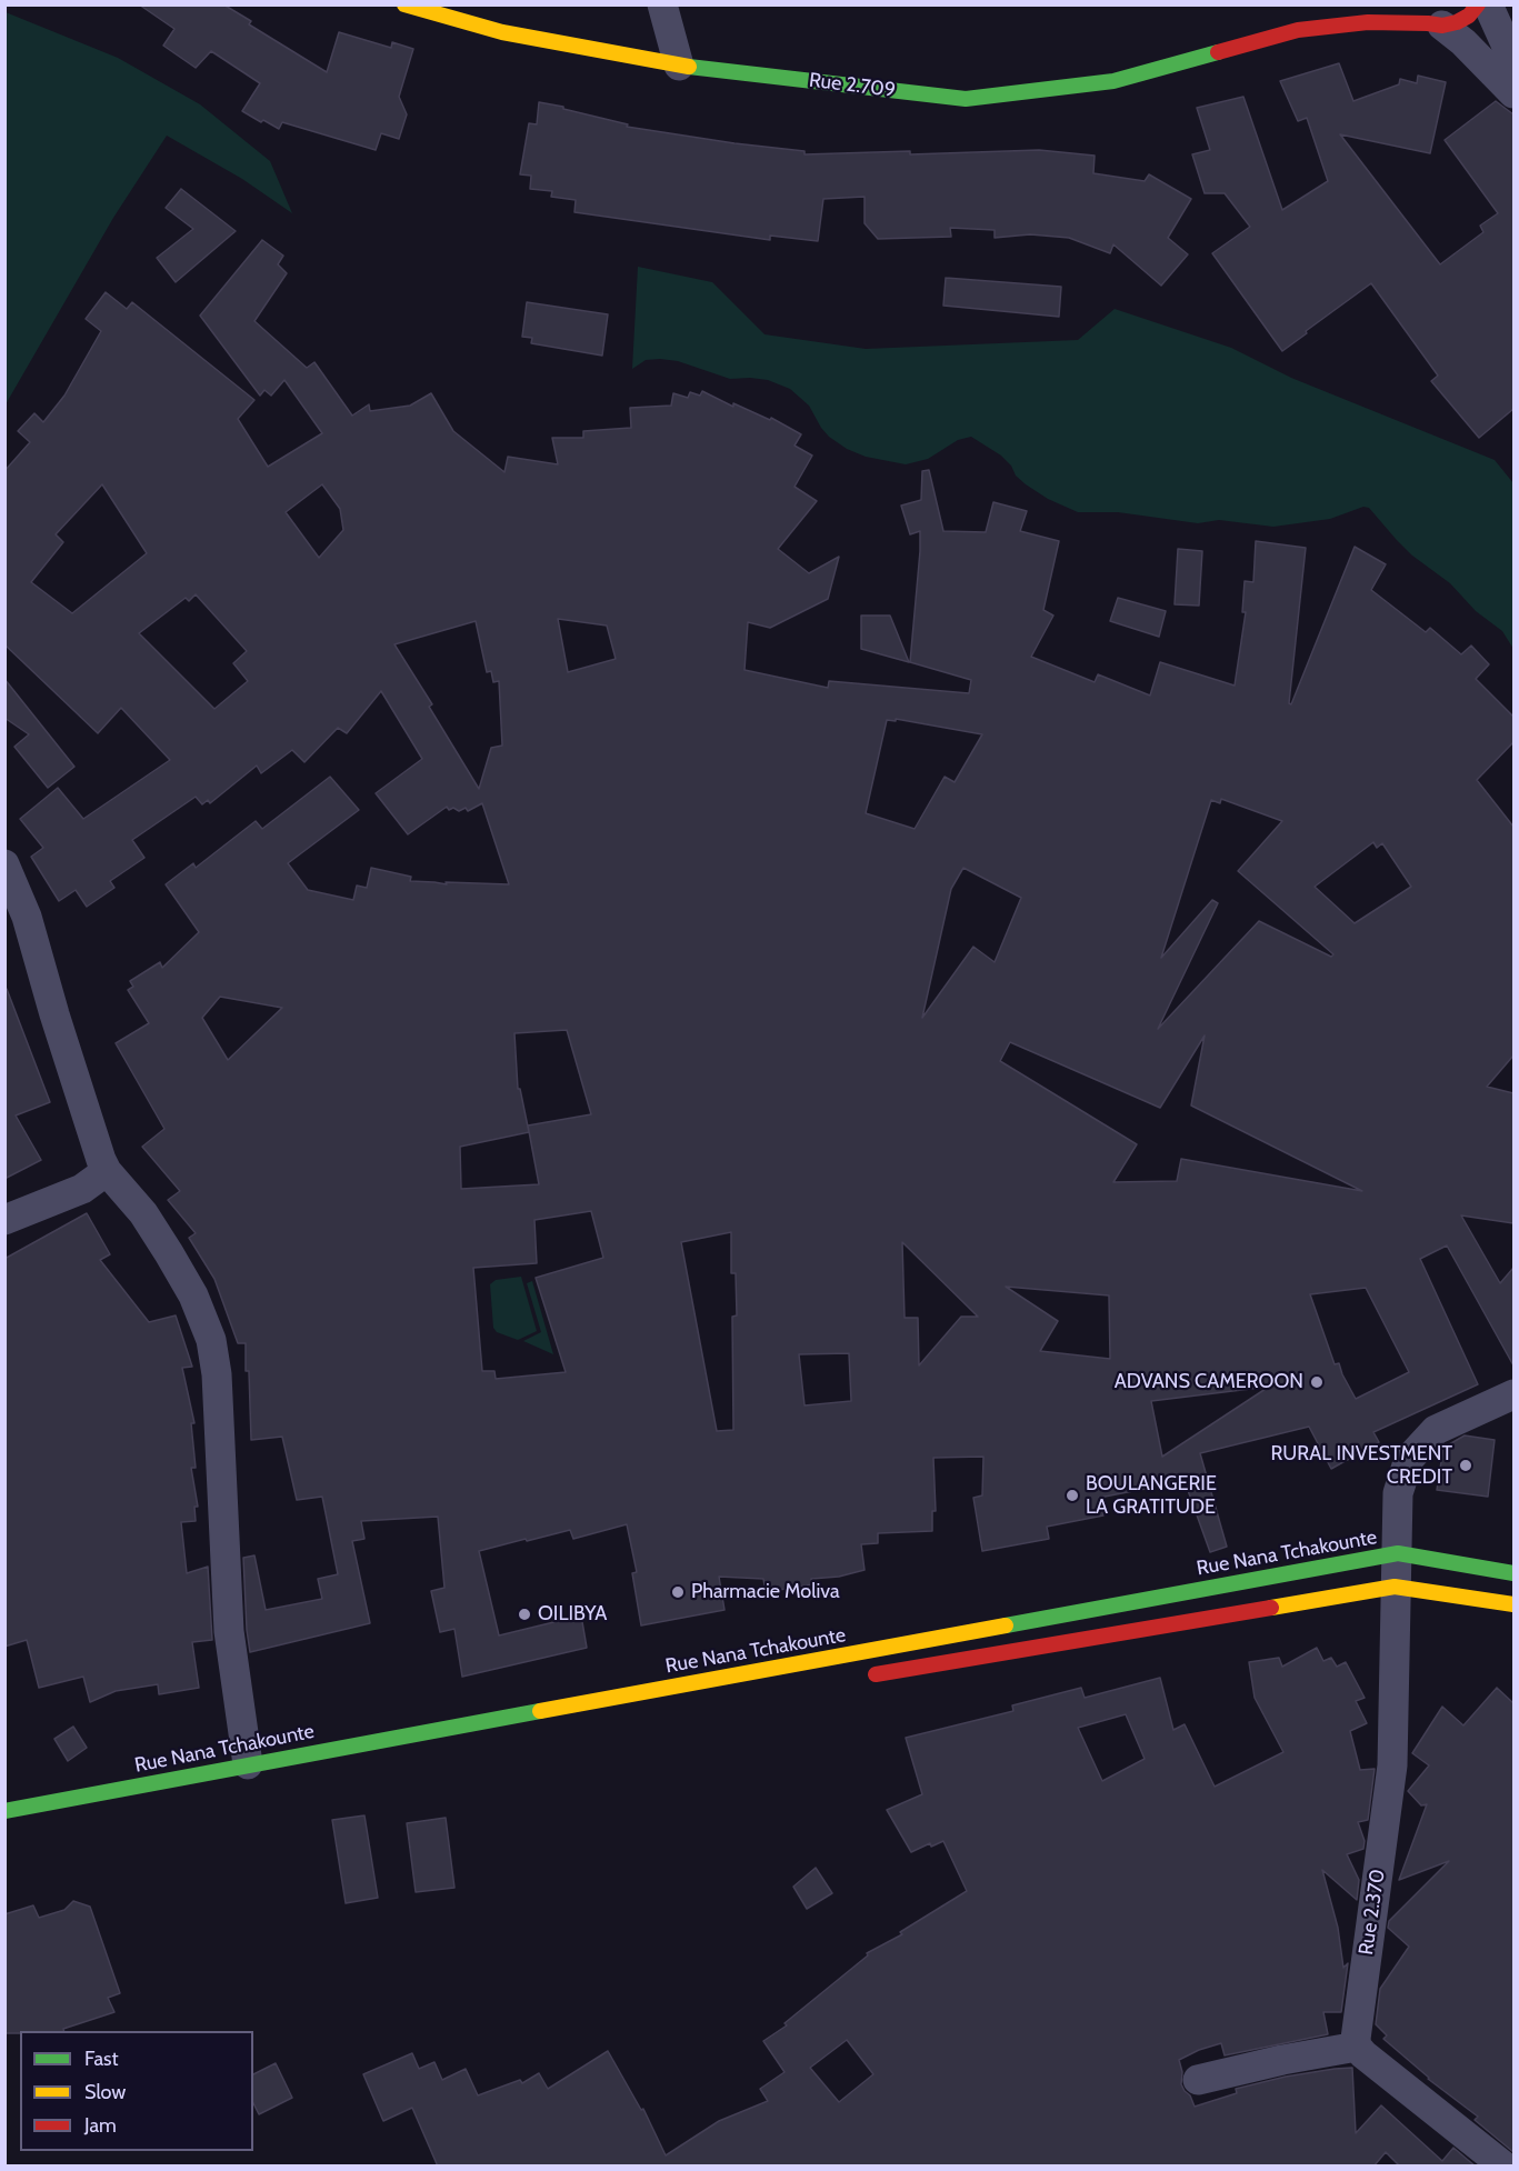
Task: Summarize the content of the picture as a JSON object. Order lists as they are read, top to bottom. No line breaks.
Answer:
{"streets":{"main road":["Rue 2.709","Rue Nana Tchakounte"],"street":["Rue 2.370"]},"crossings":[["Rue Nana Tchakounte","Rue 2.370"]],"places":["ADVANS CAMEROON","RURAL INVESTMENT CREDIT","BOULANGERIE LA GRATITUDE","Pharmacie Moliva","OILIBYA"],"legend":["Fast","Slow","Jam"]}
